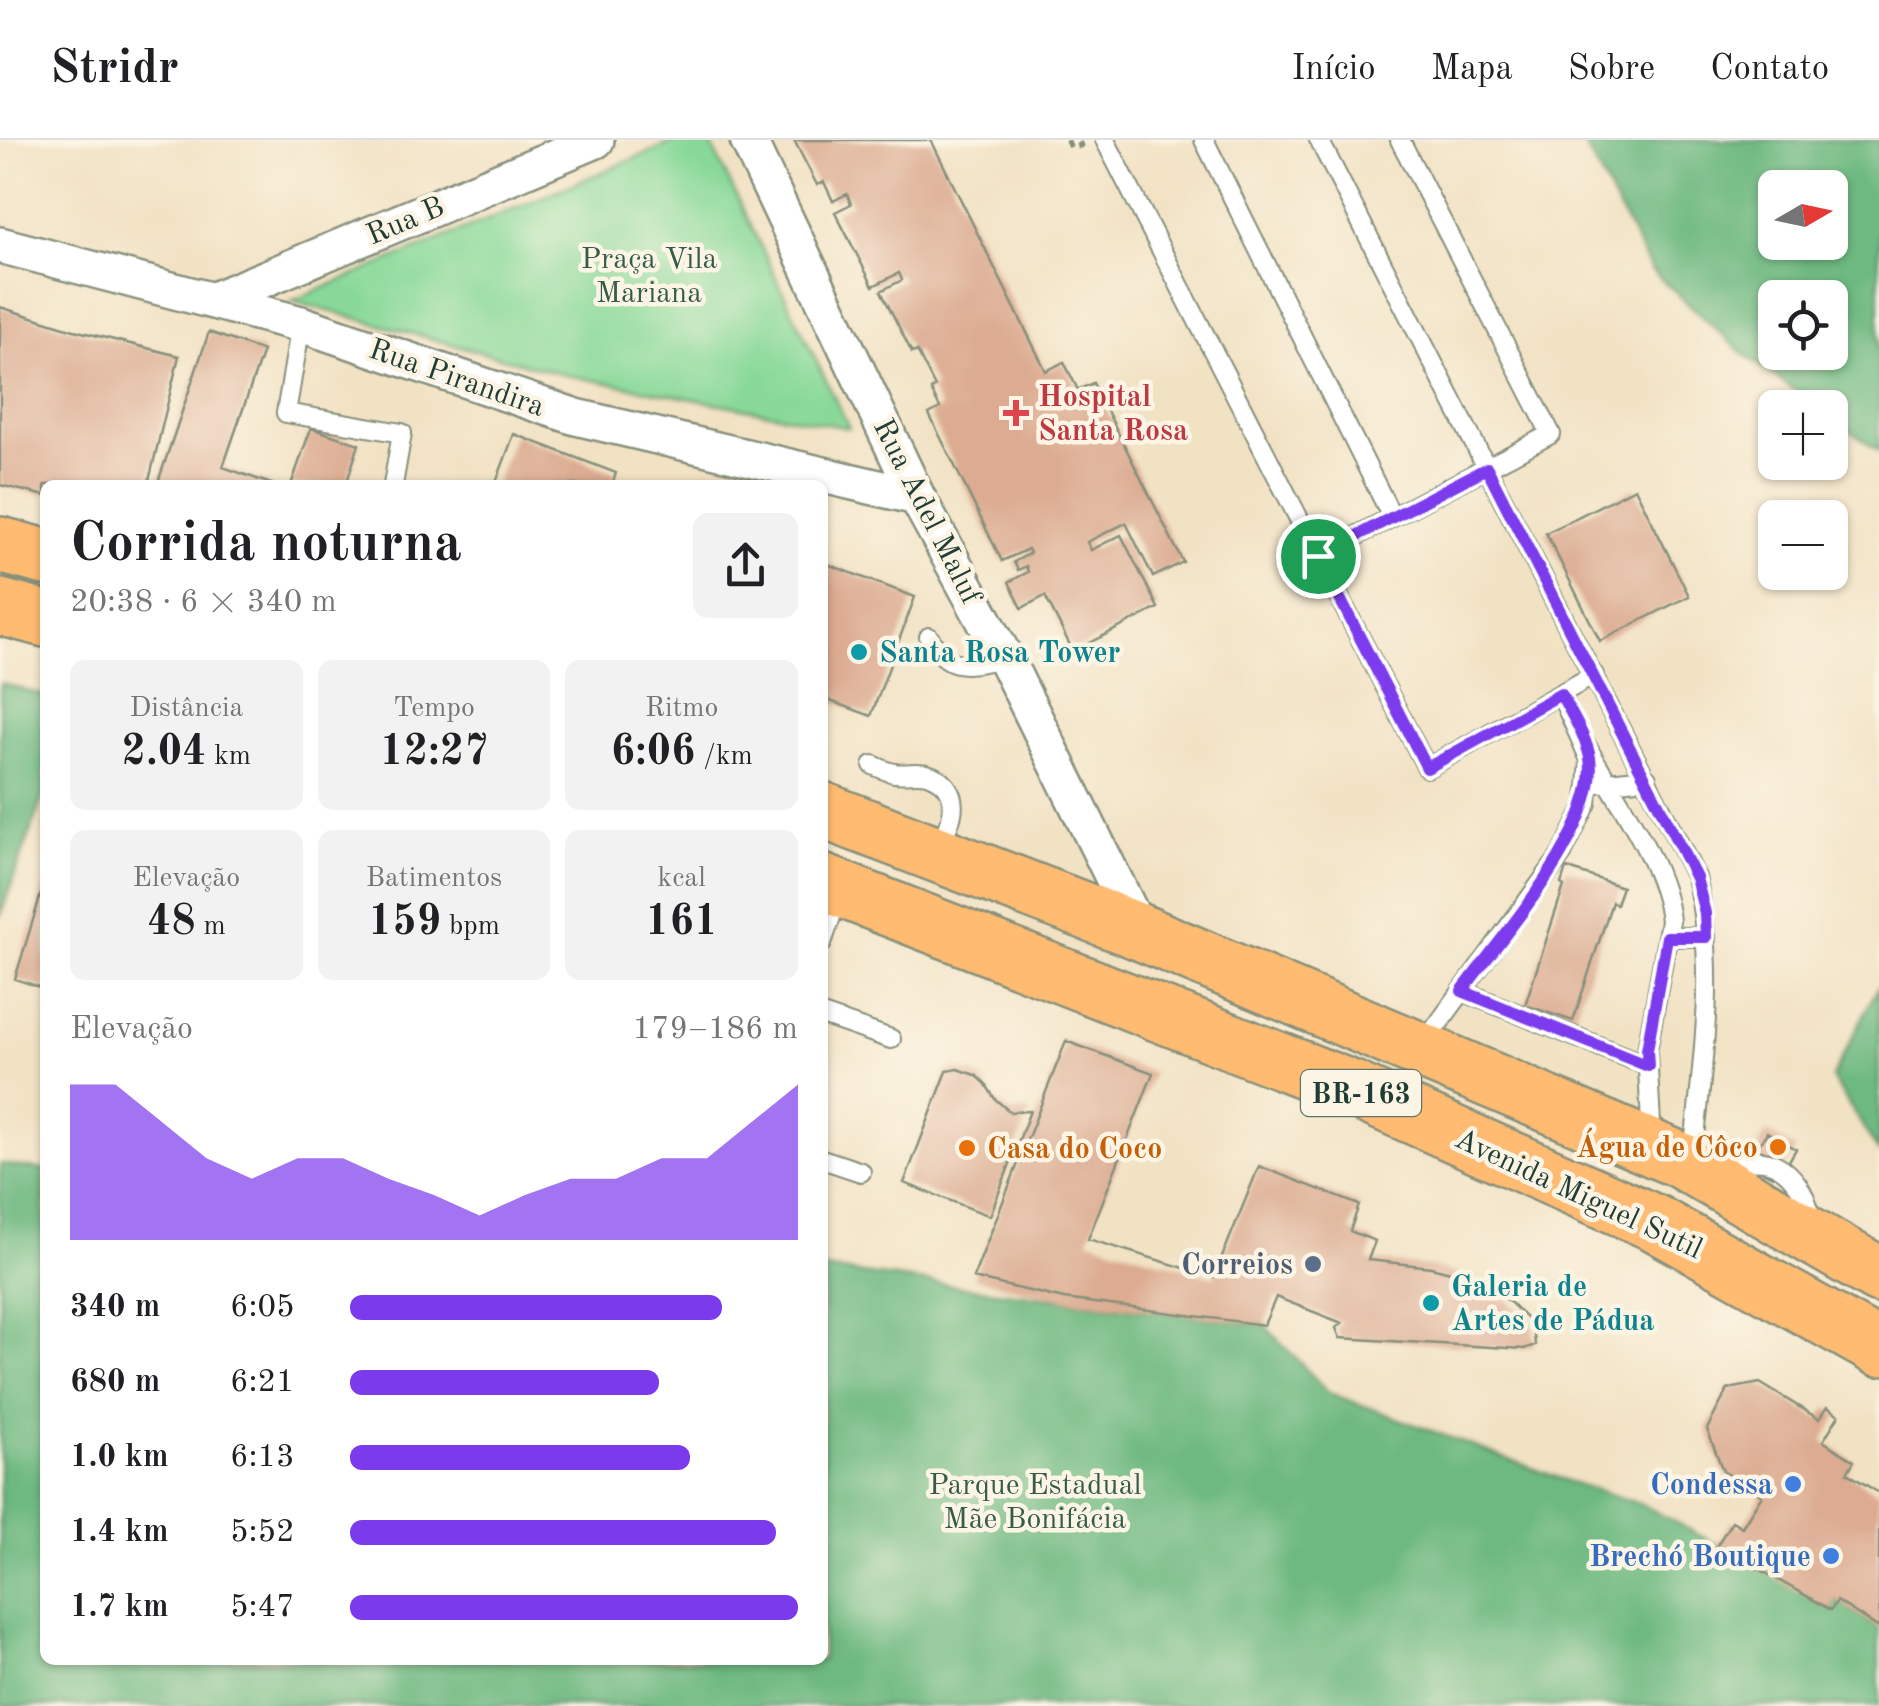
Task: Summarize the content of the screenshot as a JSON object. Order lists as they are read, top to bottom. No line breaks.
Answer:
{"streets":{"highway":["BR-163","Avenida Miguel Sutil"],"street":["Rua B","Rua Pirandira","Rua Adel Maluf"]},"crossings":[["Rua B","Rua Pirandira"],["Rua Pirandira","Rua Adel Maluf"],["Rua Adel Maluf","BR-163"]],"parks":["Praça Vila Mariana","Parque Estadual Mãe Bonifácia"],"places":{"health":["Hospital Santa Rosa"],"other":["Santa Rosa Tower","Água de Côco","Casa do Coco","Correios","Galeria de Artes de Pádua","Condessa","Brechó Boutique"]},"north":"right","page":{"header":"Stridr","nav":["Início","Mapa","Sobre","Contato"],"map_buttons":["+","−"],"heading":["Corrida noturna","20:38 · 6 × 340 m"],"stats":[["Distância","2.04 km"],["Tempo","12:27"],["Ritmo","6:06 /km"],["Elevação","48 m"],["Batimentos","159 bpm"],["kcal","161"]],"chart":["Elevação","179–186 m"],"list":[{"name":"340 m","note":"6:05"},{"name":"680 m","note":"6:21"},{"name":"1.0 km","note":"6:13"},{"name":"1.4 km","note":"5:52"},{"name":"1.7 km","note":"5:47"}]}}
